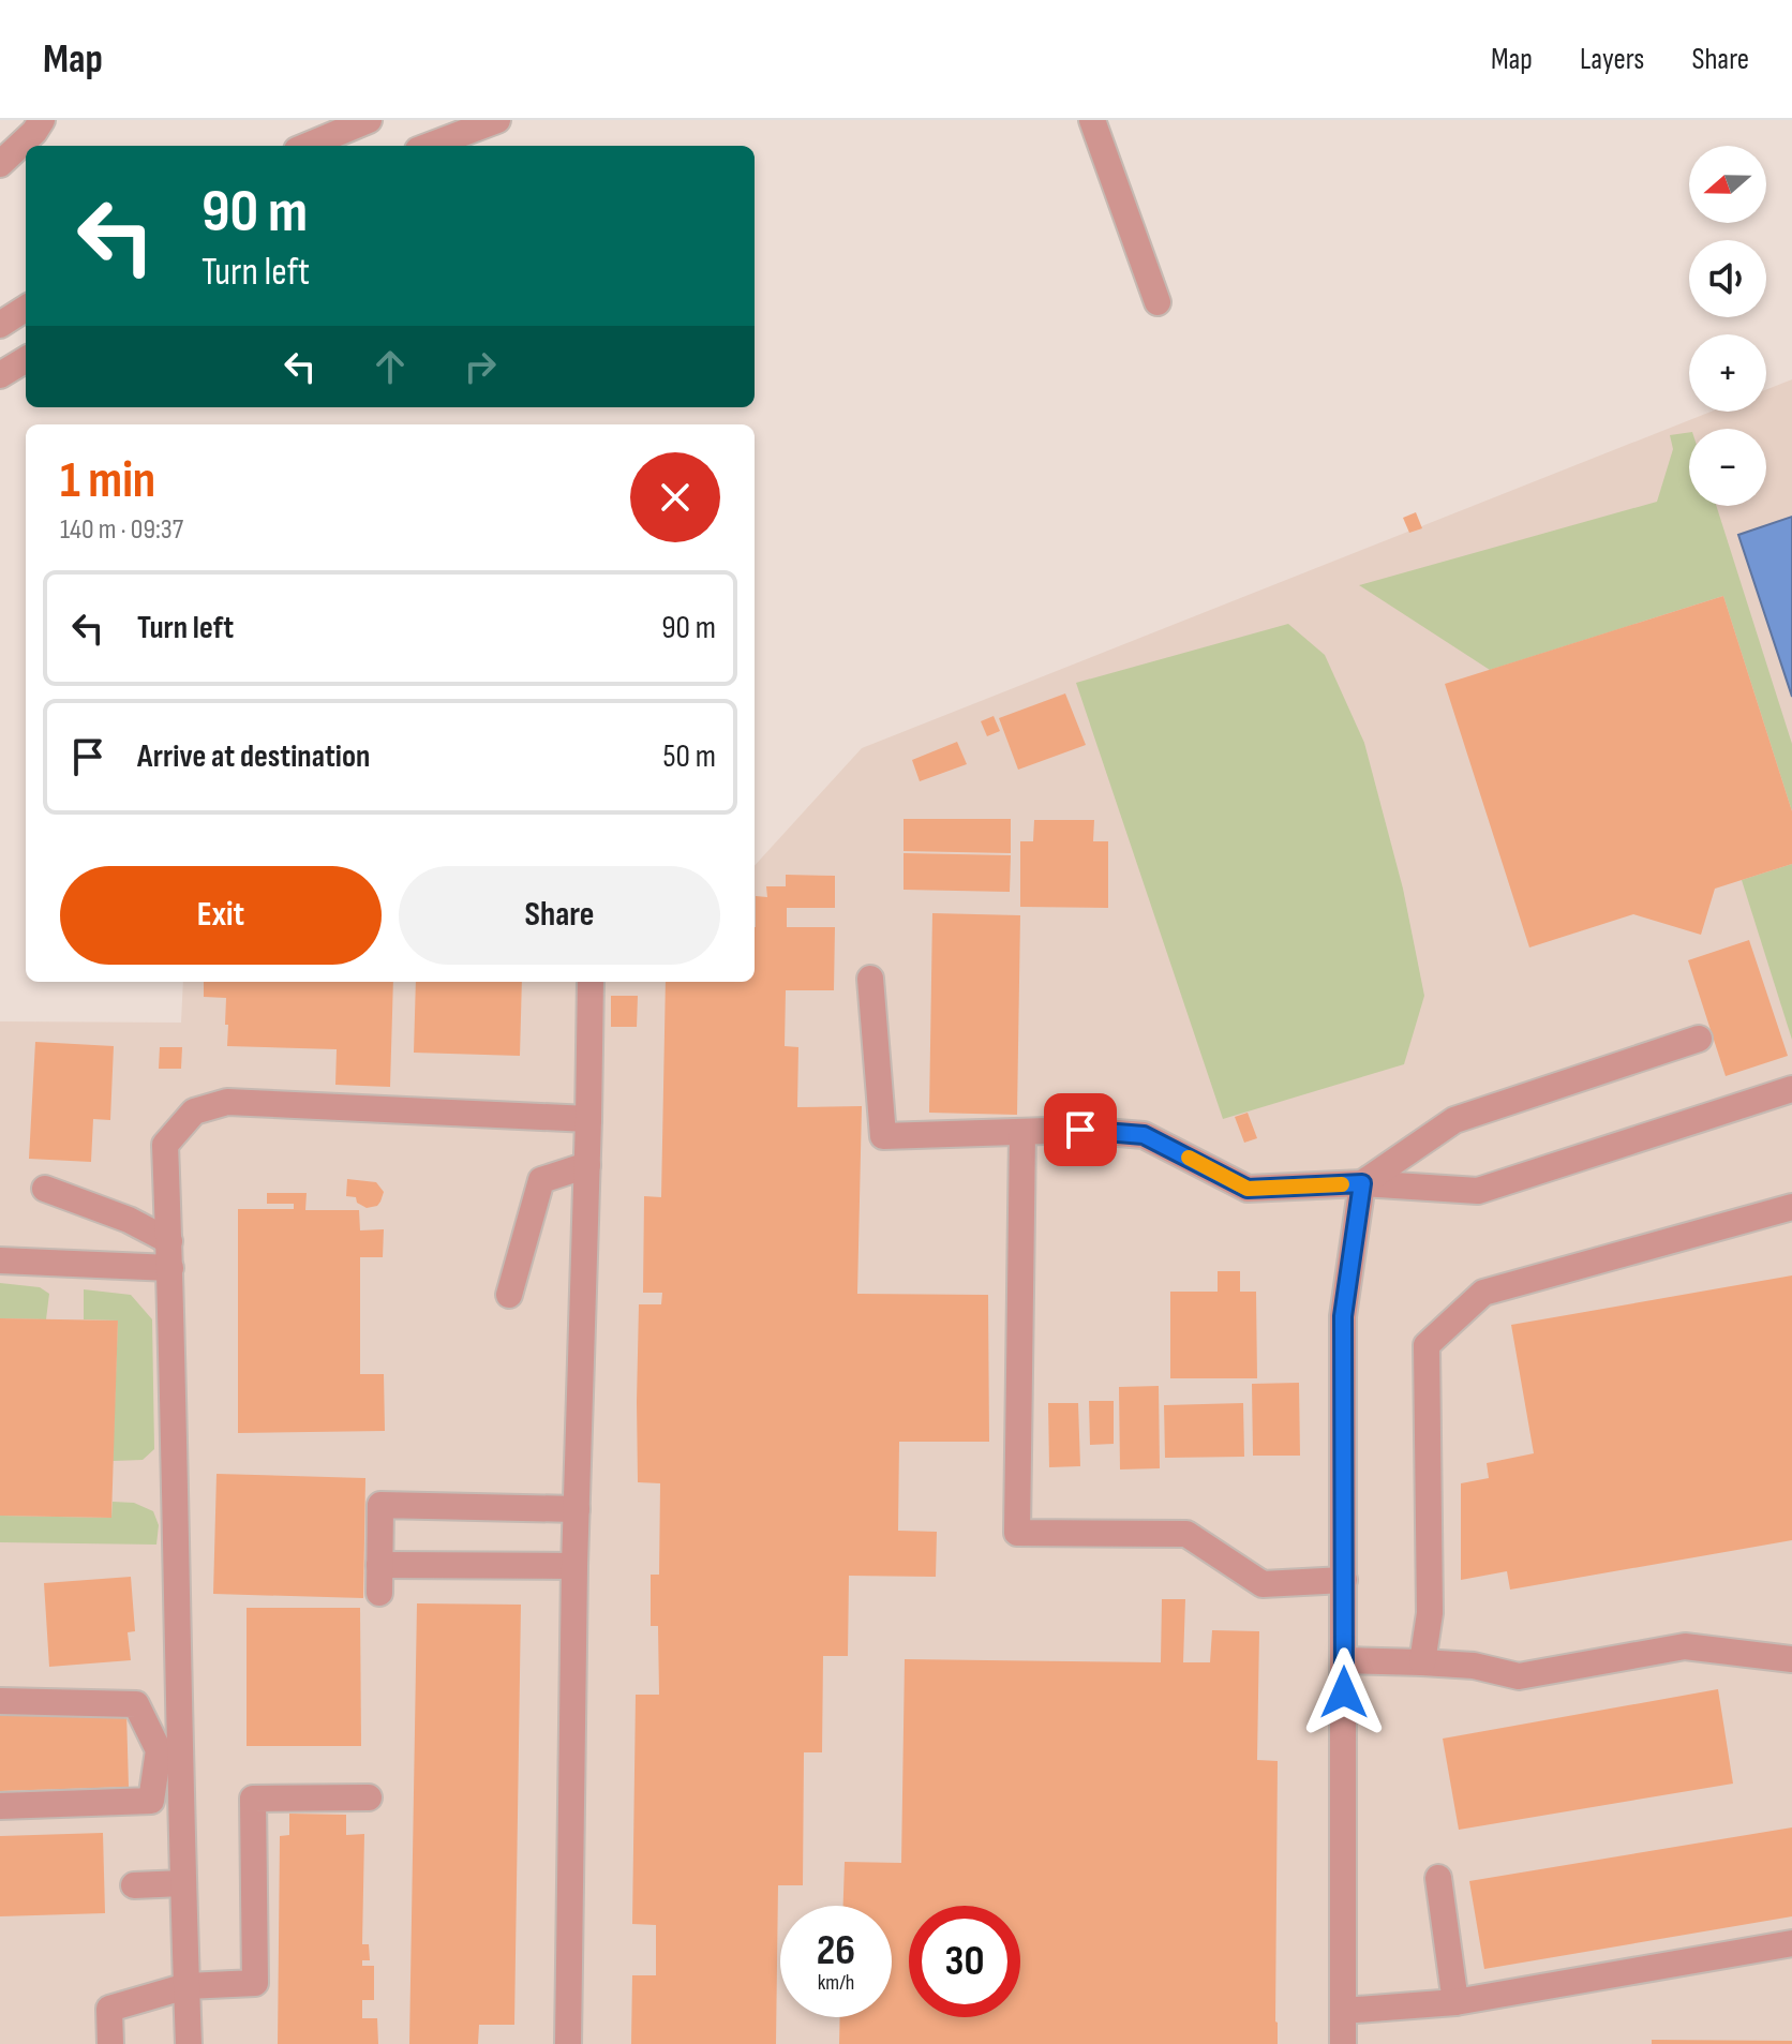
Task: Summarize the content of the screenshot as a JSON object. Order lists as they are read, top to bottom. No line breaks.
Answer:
{"north":"left","page":{"header":"Map","nav":["Map","Layers","Share"],"map_buttons":["+","−"],"turn":["90 m","Turn left"],"heading":["1 min","140 m · 09:37"],"list":[{"name":"Turn left","value":"90 m"},{"name":"Arrive at destination","value":"50 m"}],"buttons":["Exit","Share"],"speed":"26 km/h","limit":"30"}}
